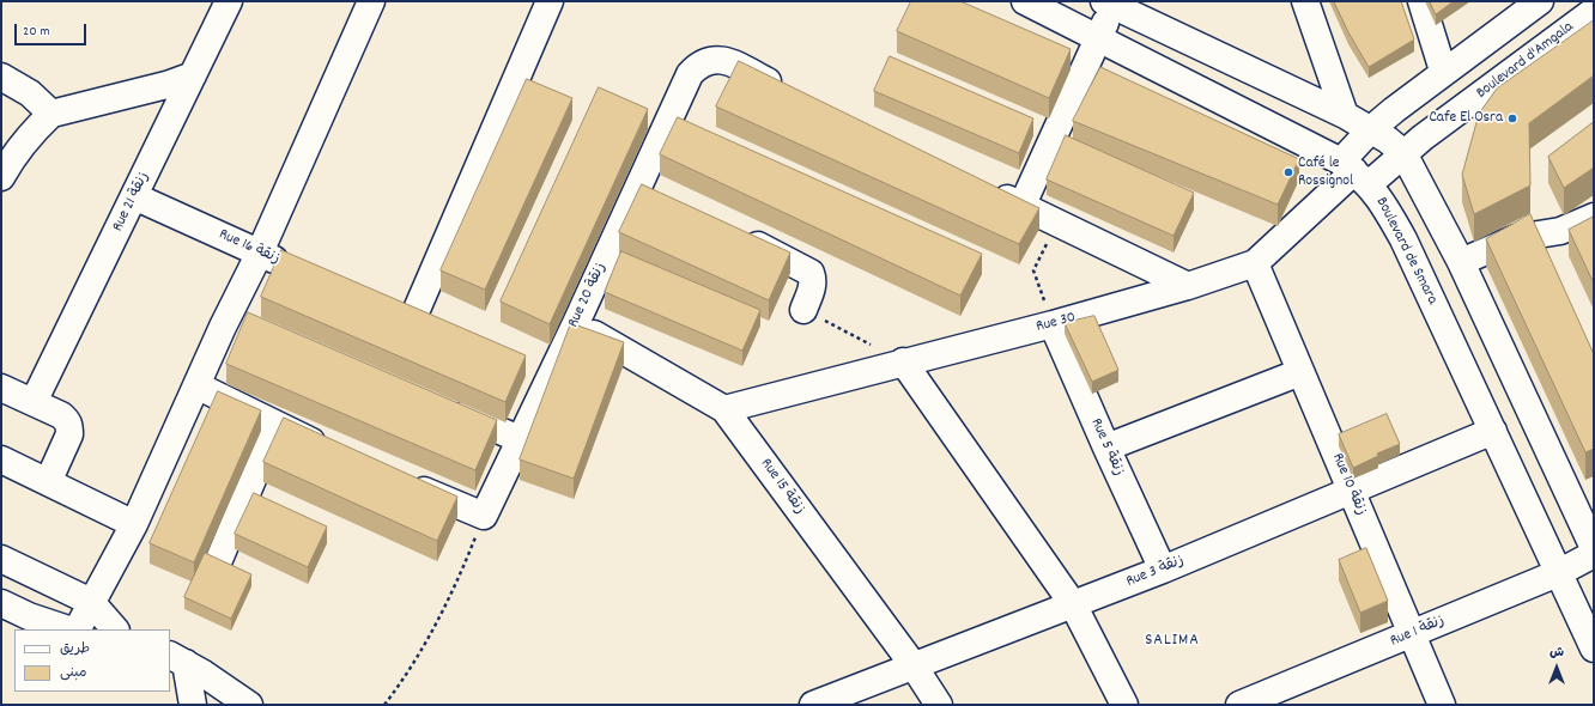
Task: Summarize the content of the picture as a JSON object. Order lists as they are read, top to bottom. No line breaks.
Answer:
{"streets":{"street":["Boulevard d'Amgala","Rue 21 زنقة","Rue 16 زنقة","Boulevard de Smara","Rue 20 زنقة","Rue 30","Rue 5 زنقة","Rue 10 زنقة","Rue 15 زنقة","Rue 3 زنقة","Rue 1 زنقة"]},"crossings":[["Boulevard d'Amgala","Boulevard de Smara"],["Boulevard d'Amgala","Rue 30"],["Rue 21 زنقة","Rue 16 زنقة"],["Boulevard de Smara","Rue 30"],["Boulevard de Smara","Rue 3 زنقة"],["Boulevard de Smara","Rue 1 زنقة"],["Rue 20 زنقة","Rue 15 زنقة"],["Rue 30","Rue 5 زنقة"],["Rue 30","Rue 10 زنقة"],["Rue 30","Rue 15 زنقة"],["Rue 5 زنقة","Rue 3 زنقة"],["Rue 10 زنقة","Rue 3 زنقة"],["Rue 10 زنقة","Rue 1 زنقة"],["Rue 15 زنقة","Rue 3 زنقة"]],"districts":["SALIMA"],"places":["Cafe El Osra","Café le Rossignol"],"legend":["طريق","مبنى"],"scale_bar":"20 m","north":"top"}
